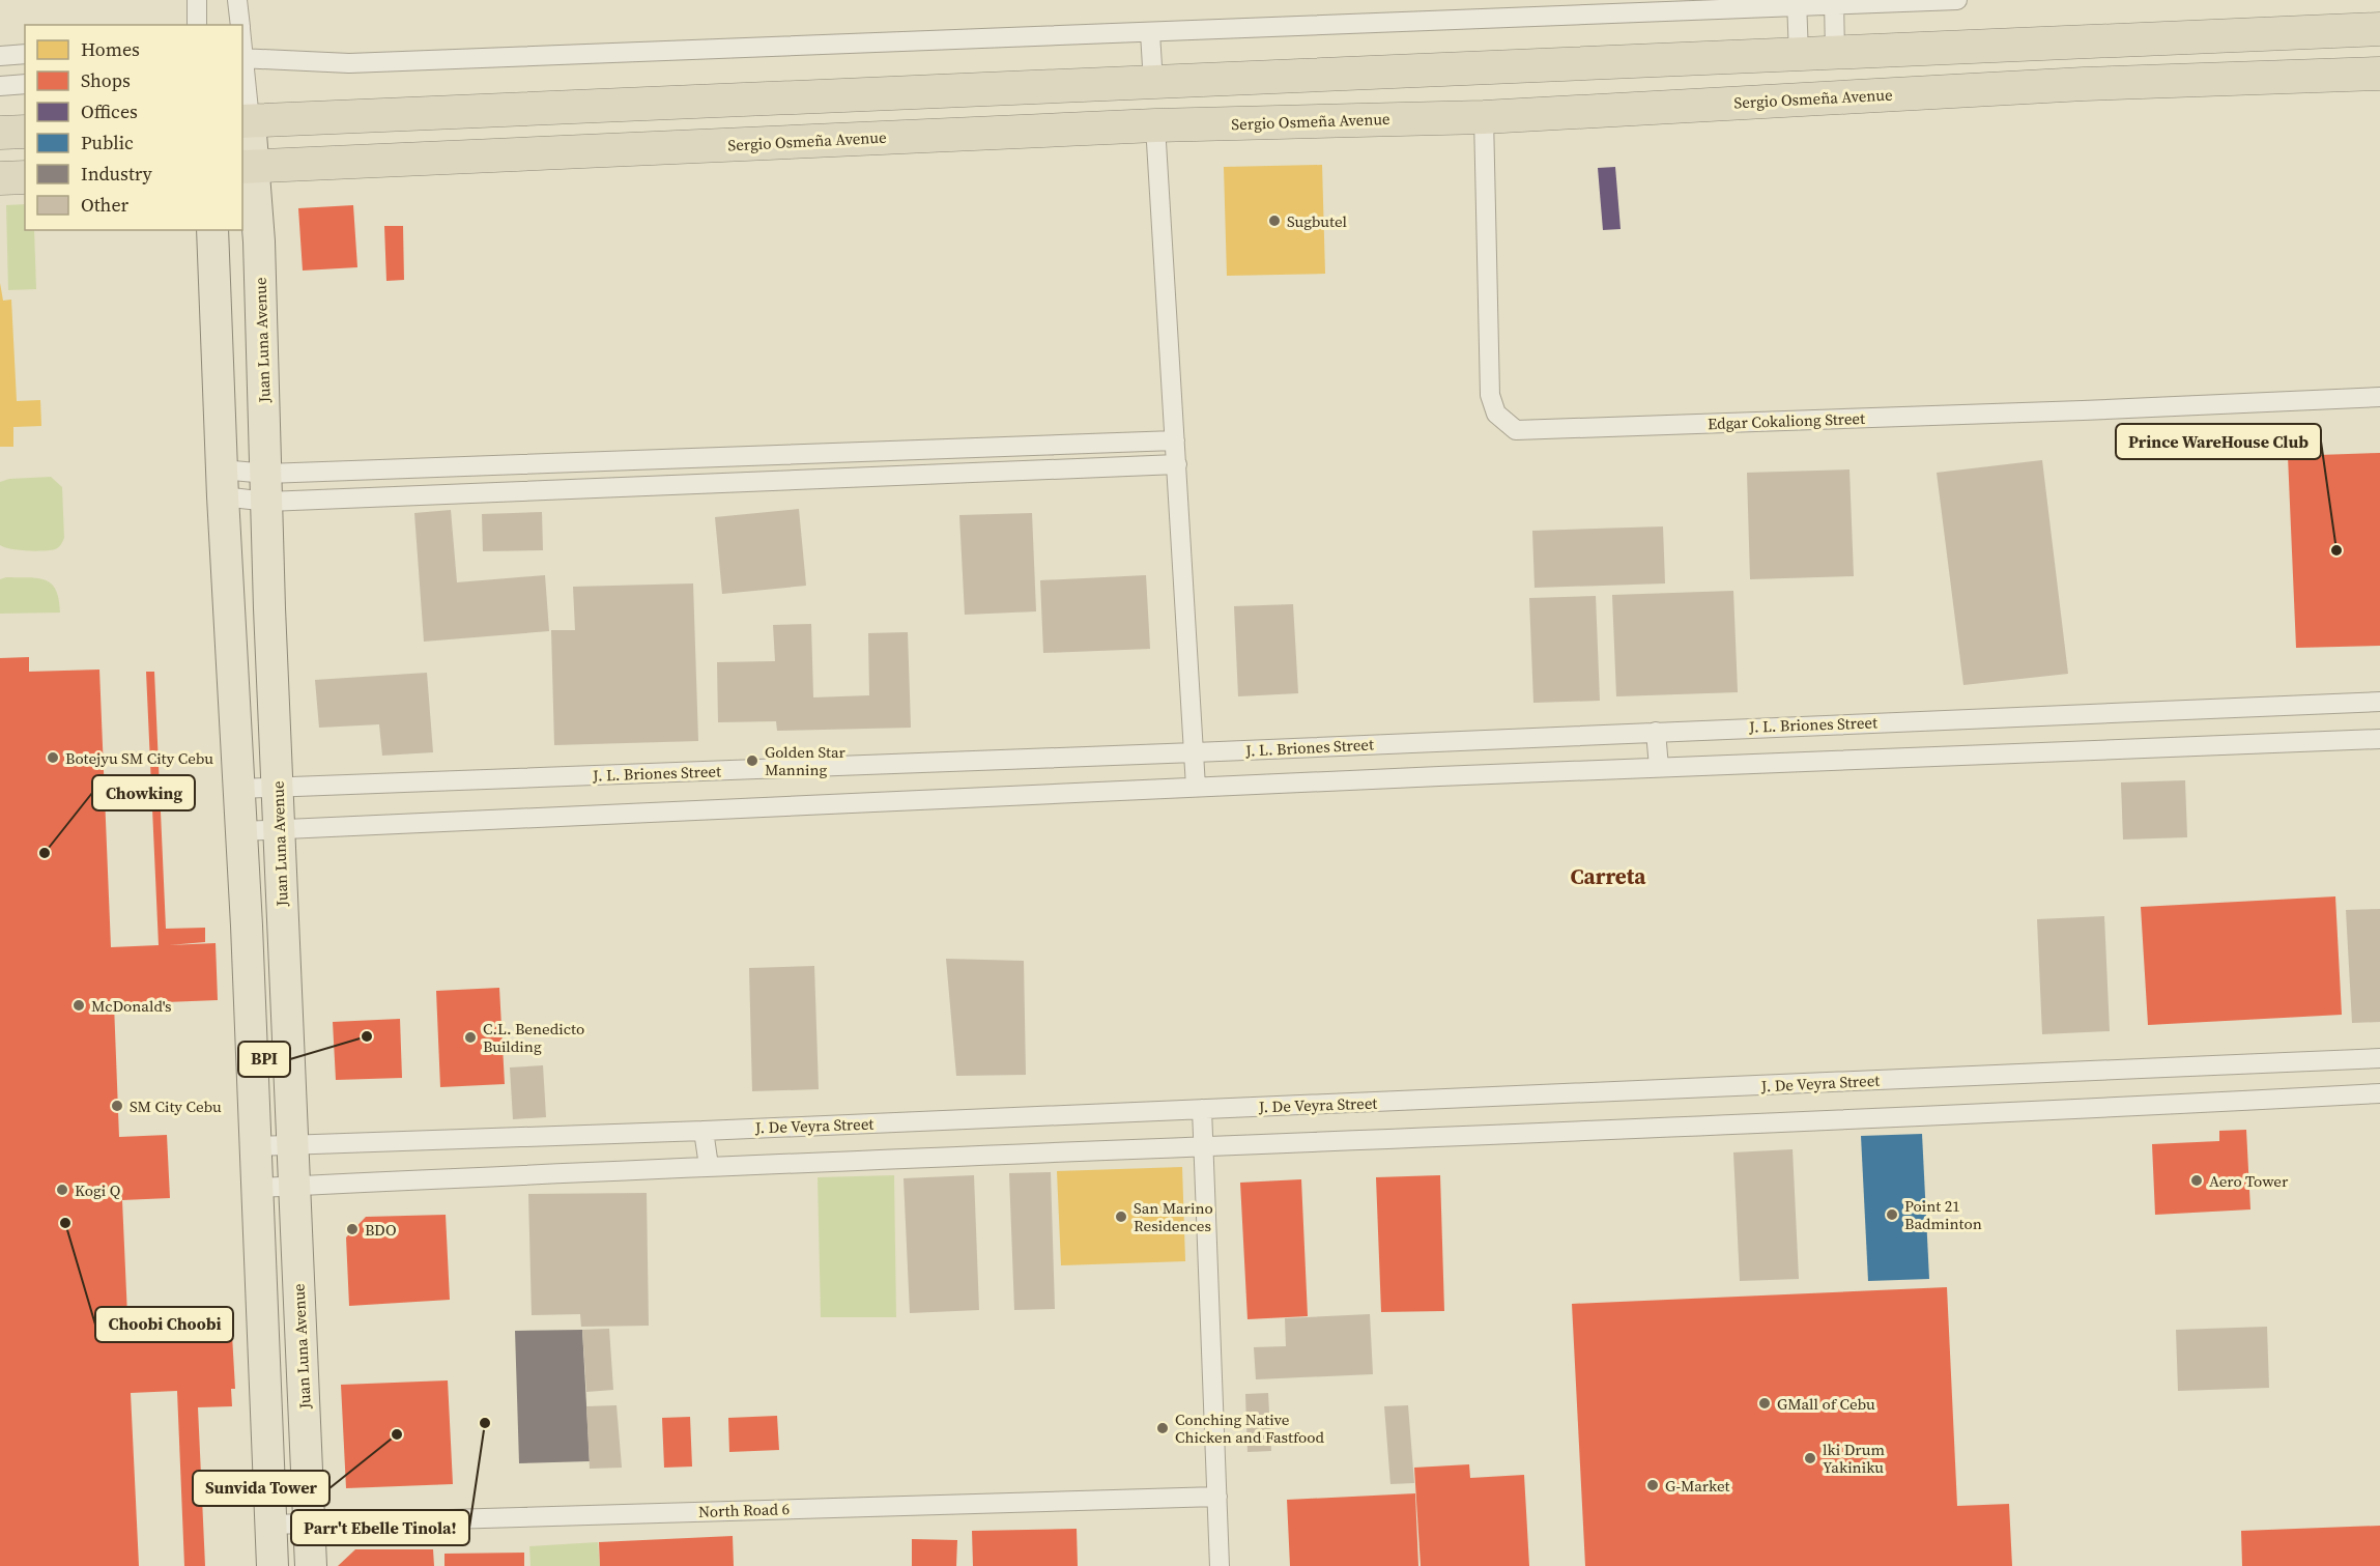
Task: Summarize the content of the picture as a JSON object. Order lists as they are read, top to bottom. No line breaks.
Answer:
{"streets":{"highway":["Sergio Osmeña Avenue"],"main road":["Juan Luna Avenue"],"street":["Edgar Cokaliong Street","J. L. Briones Street","J. De Veyra Street","North Road 6"]},"crossings":[["Sergio Osmeña Avenue","Juan Luna Avenue"],["Sergio Osmeña Avenue","Edgar Cokaliong Street"],["Juan Luna Avenue","J. L. Briones Street"],["Juan Luna Avenue","J. De Veyra Street"],["Juan Luna Avenue","North Road 6"]],"districts":["Carreta"],"places":["Sugbutel","Prince WareHouse Club","Botejyu SM City Cebu","Golden Star Manning","Chowking","McDonald's","BPI","C.L. Benedicto Building","SM City Cebu","Aero Tower","Kogi Q","Point 21 Badminton","San Marino Residences","Choobi Choobi","BDO","GMall of Cebu","Parr't Ebelle Tinola!","Conching Native Chicken and Fastfood","Sunvida Tower","lki Drum Yakiniku","G-Market"],"legend":["Homes","Shops","Offices","Public","Industry","Other"]}
